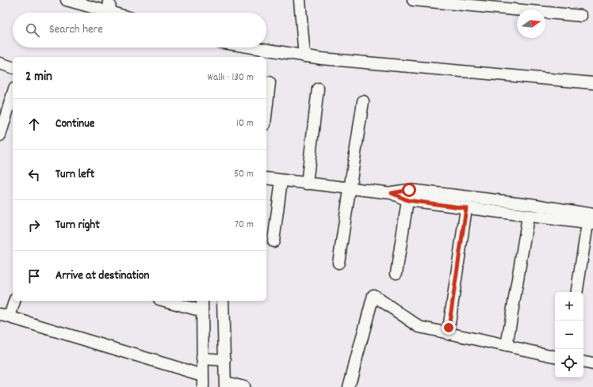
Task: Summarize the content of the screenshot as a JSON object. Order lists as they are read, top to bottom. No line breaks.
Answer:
{"north":"right","page":{"search":"Search here","heading":["2 min","Walk · 130 m"],"list":[["Continue","10 m"],["Turn left","50 m"],["Turn right","70 m"],"Arrive at destination"],"map_buttons":["+","−"]}}
